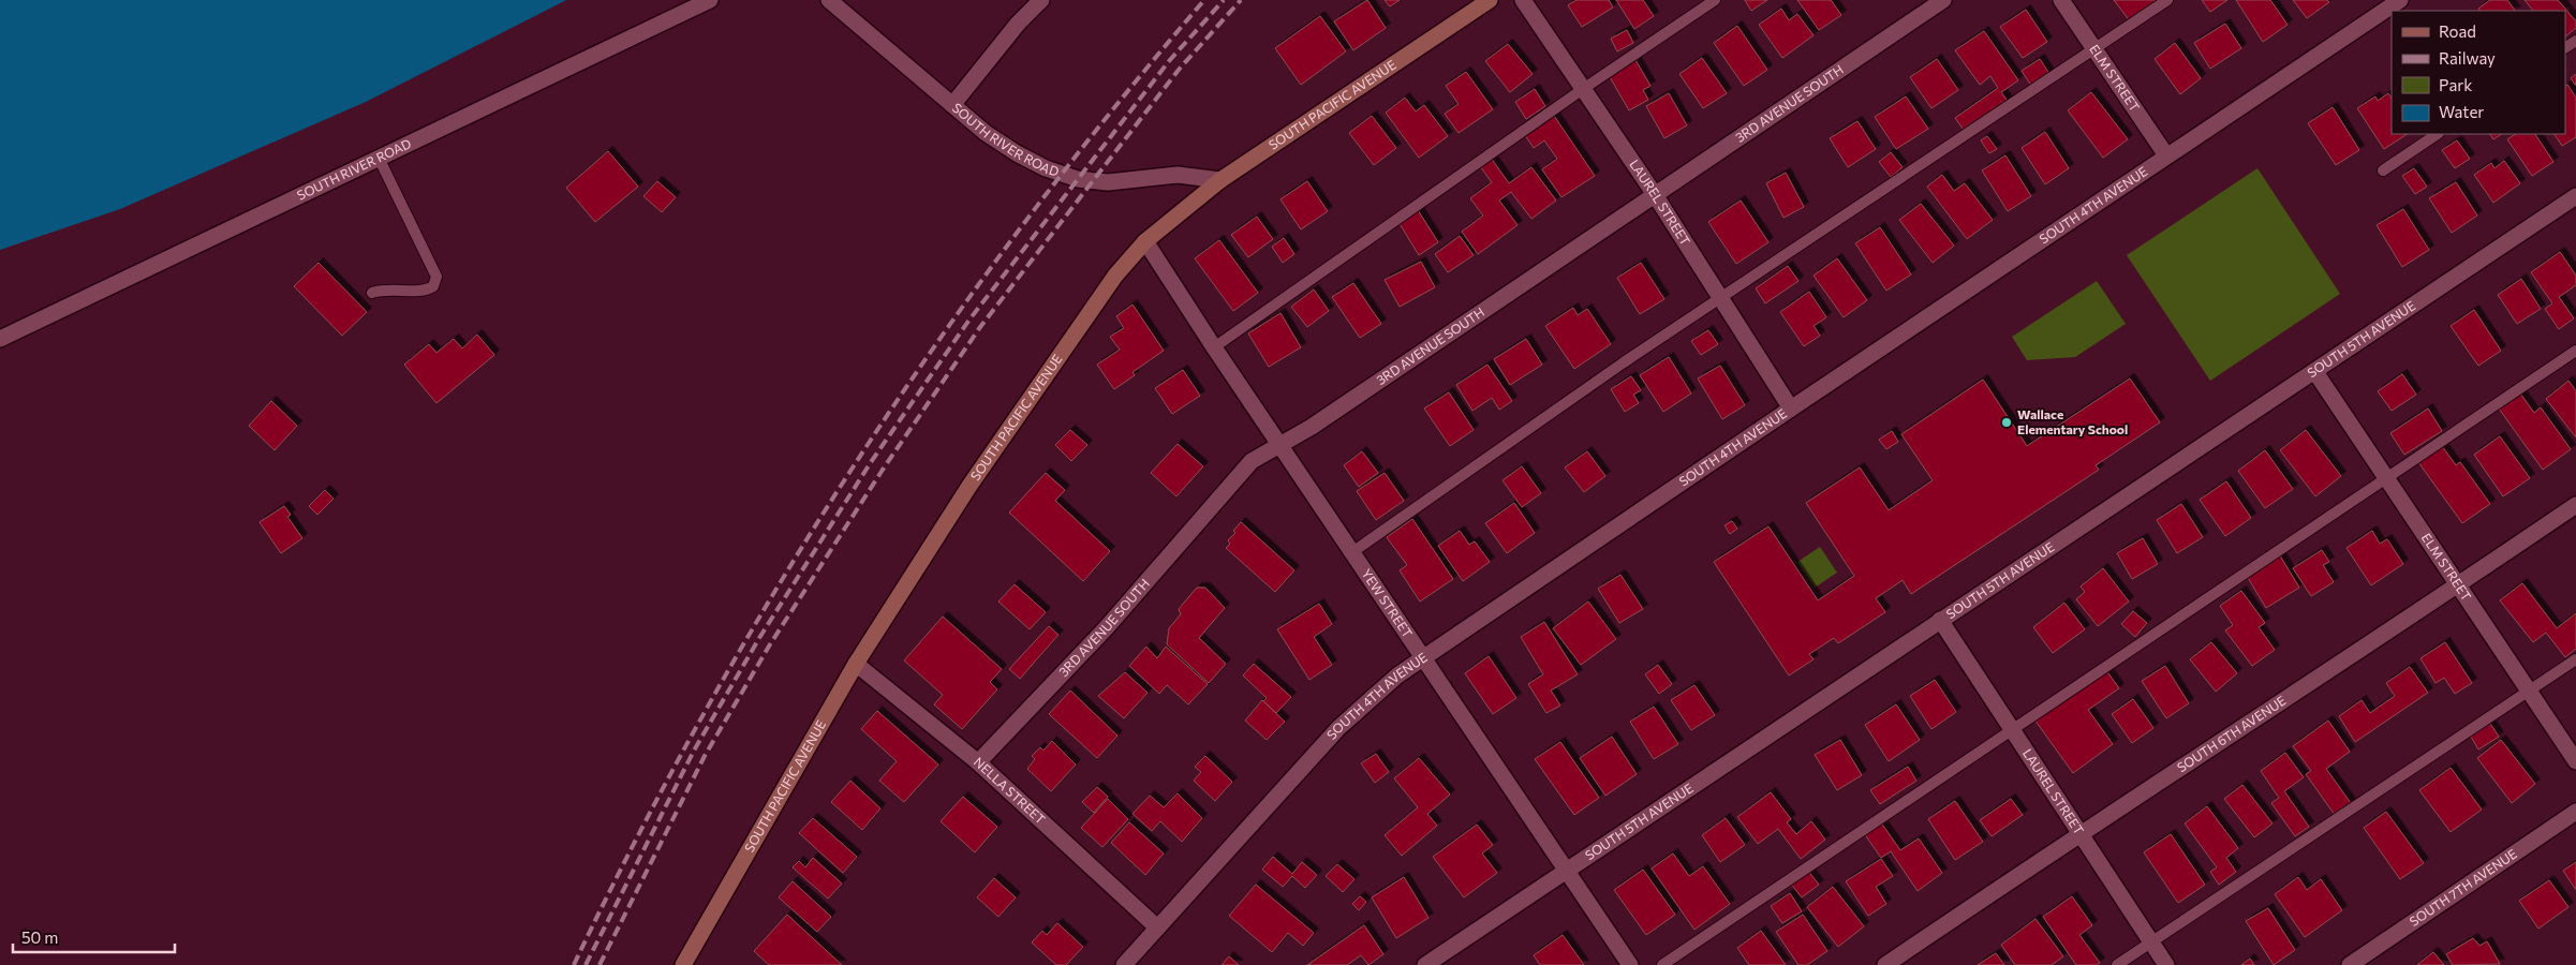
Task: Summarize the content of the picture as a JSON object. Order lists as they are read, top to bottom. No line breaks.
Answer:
{"streets":{"street":["ELM STREET","3RD AVENUE SOUTH","SOUTH PACIFIC AVENUE","SOUTH RIVER ROAD","LAUREL STREET","SOUTH 4TH AVENUE","SOUTH 5TH AVENUE","YEW STREET","SOUTH 6TH AVENUE","NELLA STREET","SOUTH 7TH AVENUE"]},"crossings":[["ELM STREET","SOUTH 4TH AVENUE"],["ELM STREET","SOUTH 5TH AVENUE"],["ELM STREET","SOUTH 6TH AVENUE"],["3RD AVENUE SOUTH","LAUREL STREET"],["3RD AVENUE SOUTH","YEW STREET"],["3RD AVENUE SOUTH","NELLA STREET"],["SOUTH PACIFIC AVENUE","SOUTH RIVER ROAD"],["SOUTH PACIFIC AVENUE","YEW STREET"],["SOUTH PACIFIC AVENUE","NELLA STREET"],["LAUREL STREET","SOUTH 4TH AVENUE"],["LAUREL STREET","SOUTH 5TH AVENUE"],["LAUREL STREET","SOUTH 6TH AVENUE"],["SOUTH 4TH AVENUE","YEW STREET"],["SOUTH 4TH AVENUE","NELLA STREET"],["SOUTH 5TH AVENUE","YEW STREET"]],"places":["Wallace Elementary School"],"legend":["Road","Railway","Park","Water"],"scale_bar":"50 m"}
